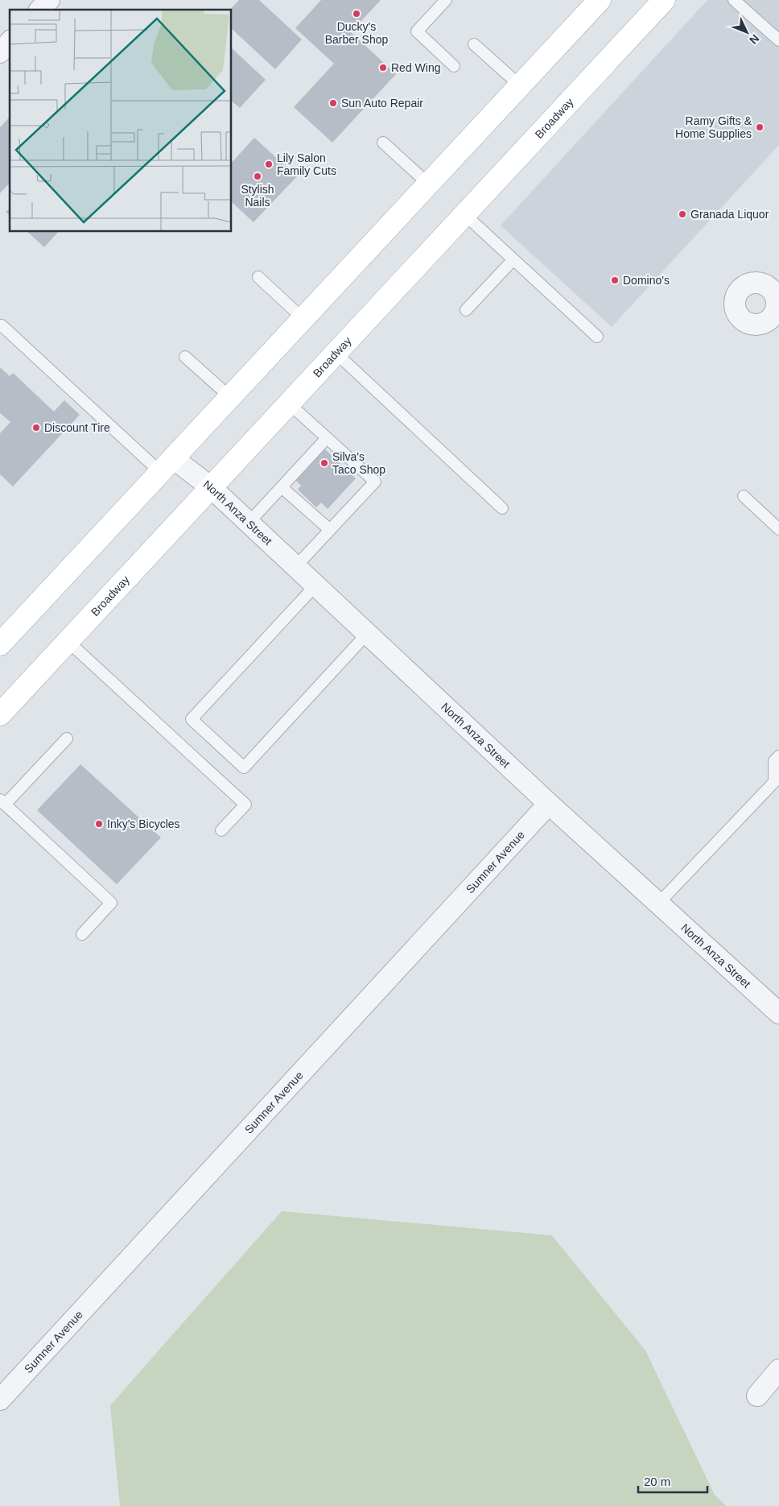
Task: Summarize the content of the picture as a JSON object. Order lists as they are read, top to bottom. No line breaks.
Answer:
{"streets":{"main road":["Broadway"],"street":["North Anza Street","Sumner Avenue"]},"crossings":[["Broadway","North Anza Street"],["North Anza Street","Sumner Avenue"]],"places":["Ducky's Barber Shop","Red Wing","Sun Auto Repair","Ramy Gifts & Home Supplies","Lily Salon Family Cuts","Stylish Nails","Granada Liquor","Domino's","Discount Tire","Silva's Taco Shop","Inky's Bicycles"],"scale_bar":"20 m","north":"bottom right"}
